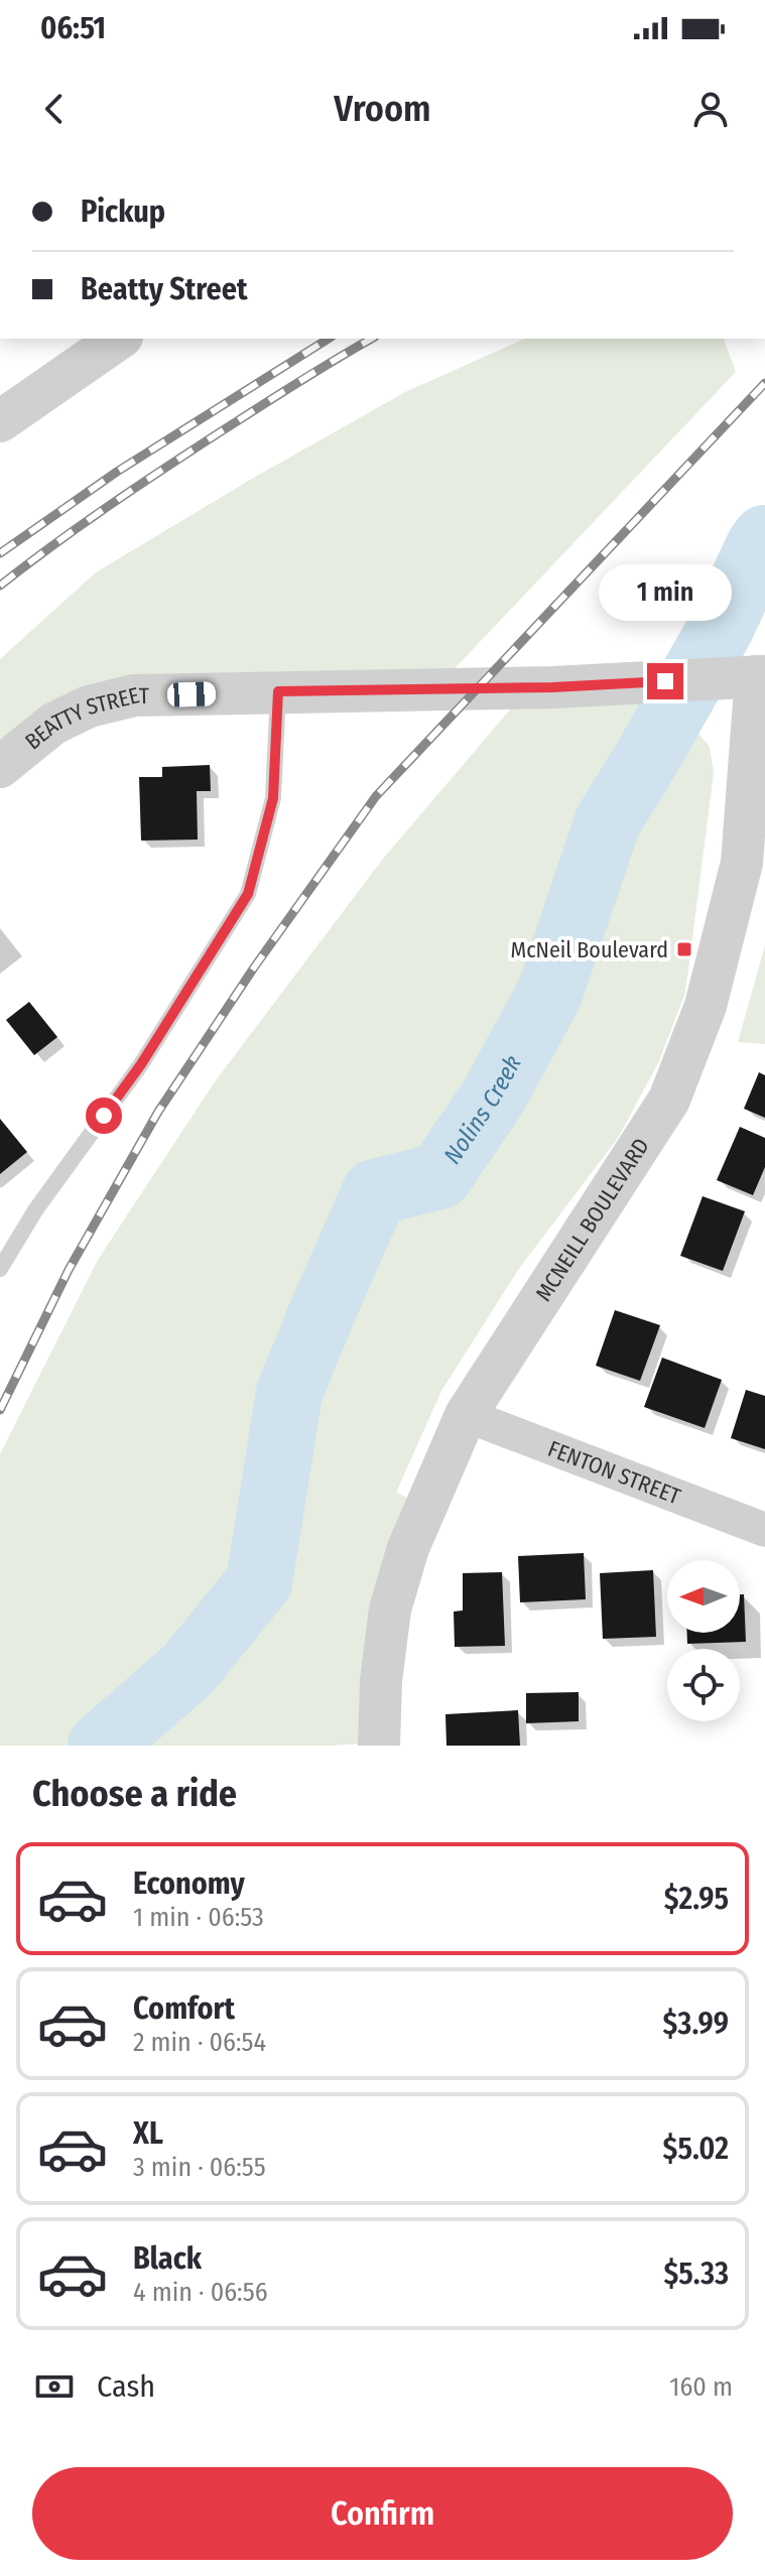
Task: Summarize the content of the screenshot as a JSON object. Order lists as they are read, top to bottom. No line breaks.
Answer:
{"streets":{"street":["BEATTY STREET","MCNEILL BOULEVARD","FENTON STREET"]},"crossings":[["BEATTY STREET","MCNEILL BOULEVARD"],["MCNEILL BOULEVARD","FENTON STREET"]],"water":["Nolins Creek"],"places":{"transit":["McNeil Boulevard"]},"north":"left","page":{"status":"06:51","header":"Vroom","banner":["Pickup","Beatty Street"],"bubble":"1 min","heading":"Choose a ride","list":[{"name":"Economy","note":"1 min · 06:53","value":"$2.95"},{"name":"Comfort","note":"2 min · 06:54","value":"$3.99"},{"name":"XL","note":"3 min · 06:55","value":"$5.02"},{"name":"Black","note":"4 min · 06:56","value":"$5.33"}],"pay":["Cash","160 m"],"buttons":"Confirm"}}
